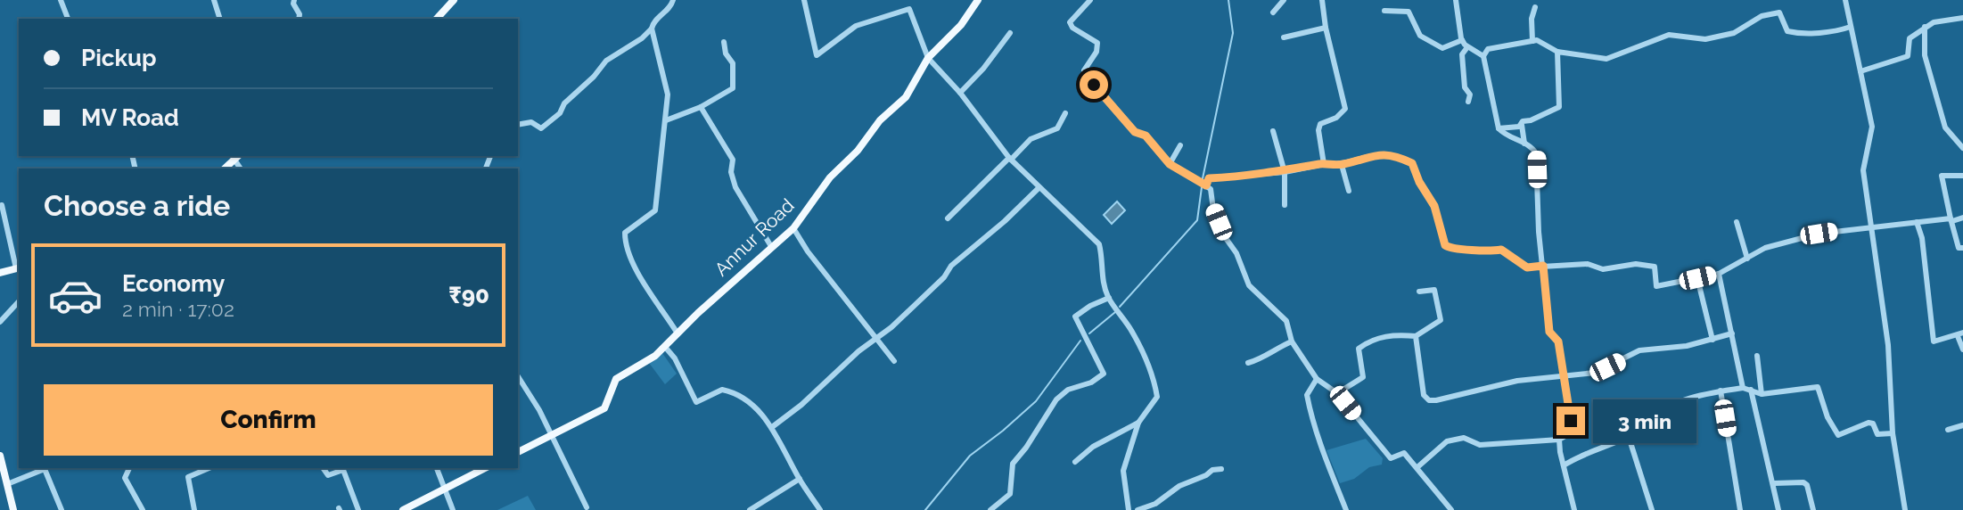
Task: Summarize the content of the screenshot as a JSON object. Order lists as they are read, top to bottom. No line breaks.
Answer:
{"streets":{"main road":["Annur Road"]},"page":{"banner":["Pickup","MV Road"],"heading":"Choose a ride","list":[{"name":"Economy","note":"2 min · 17:02","value":"₹90"}],"buttons":"Confirm","bubble":"3 min"}}
